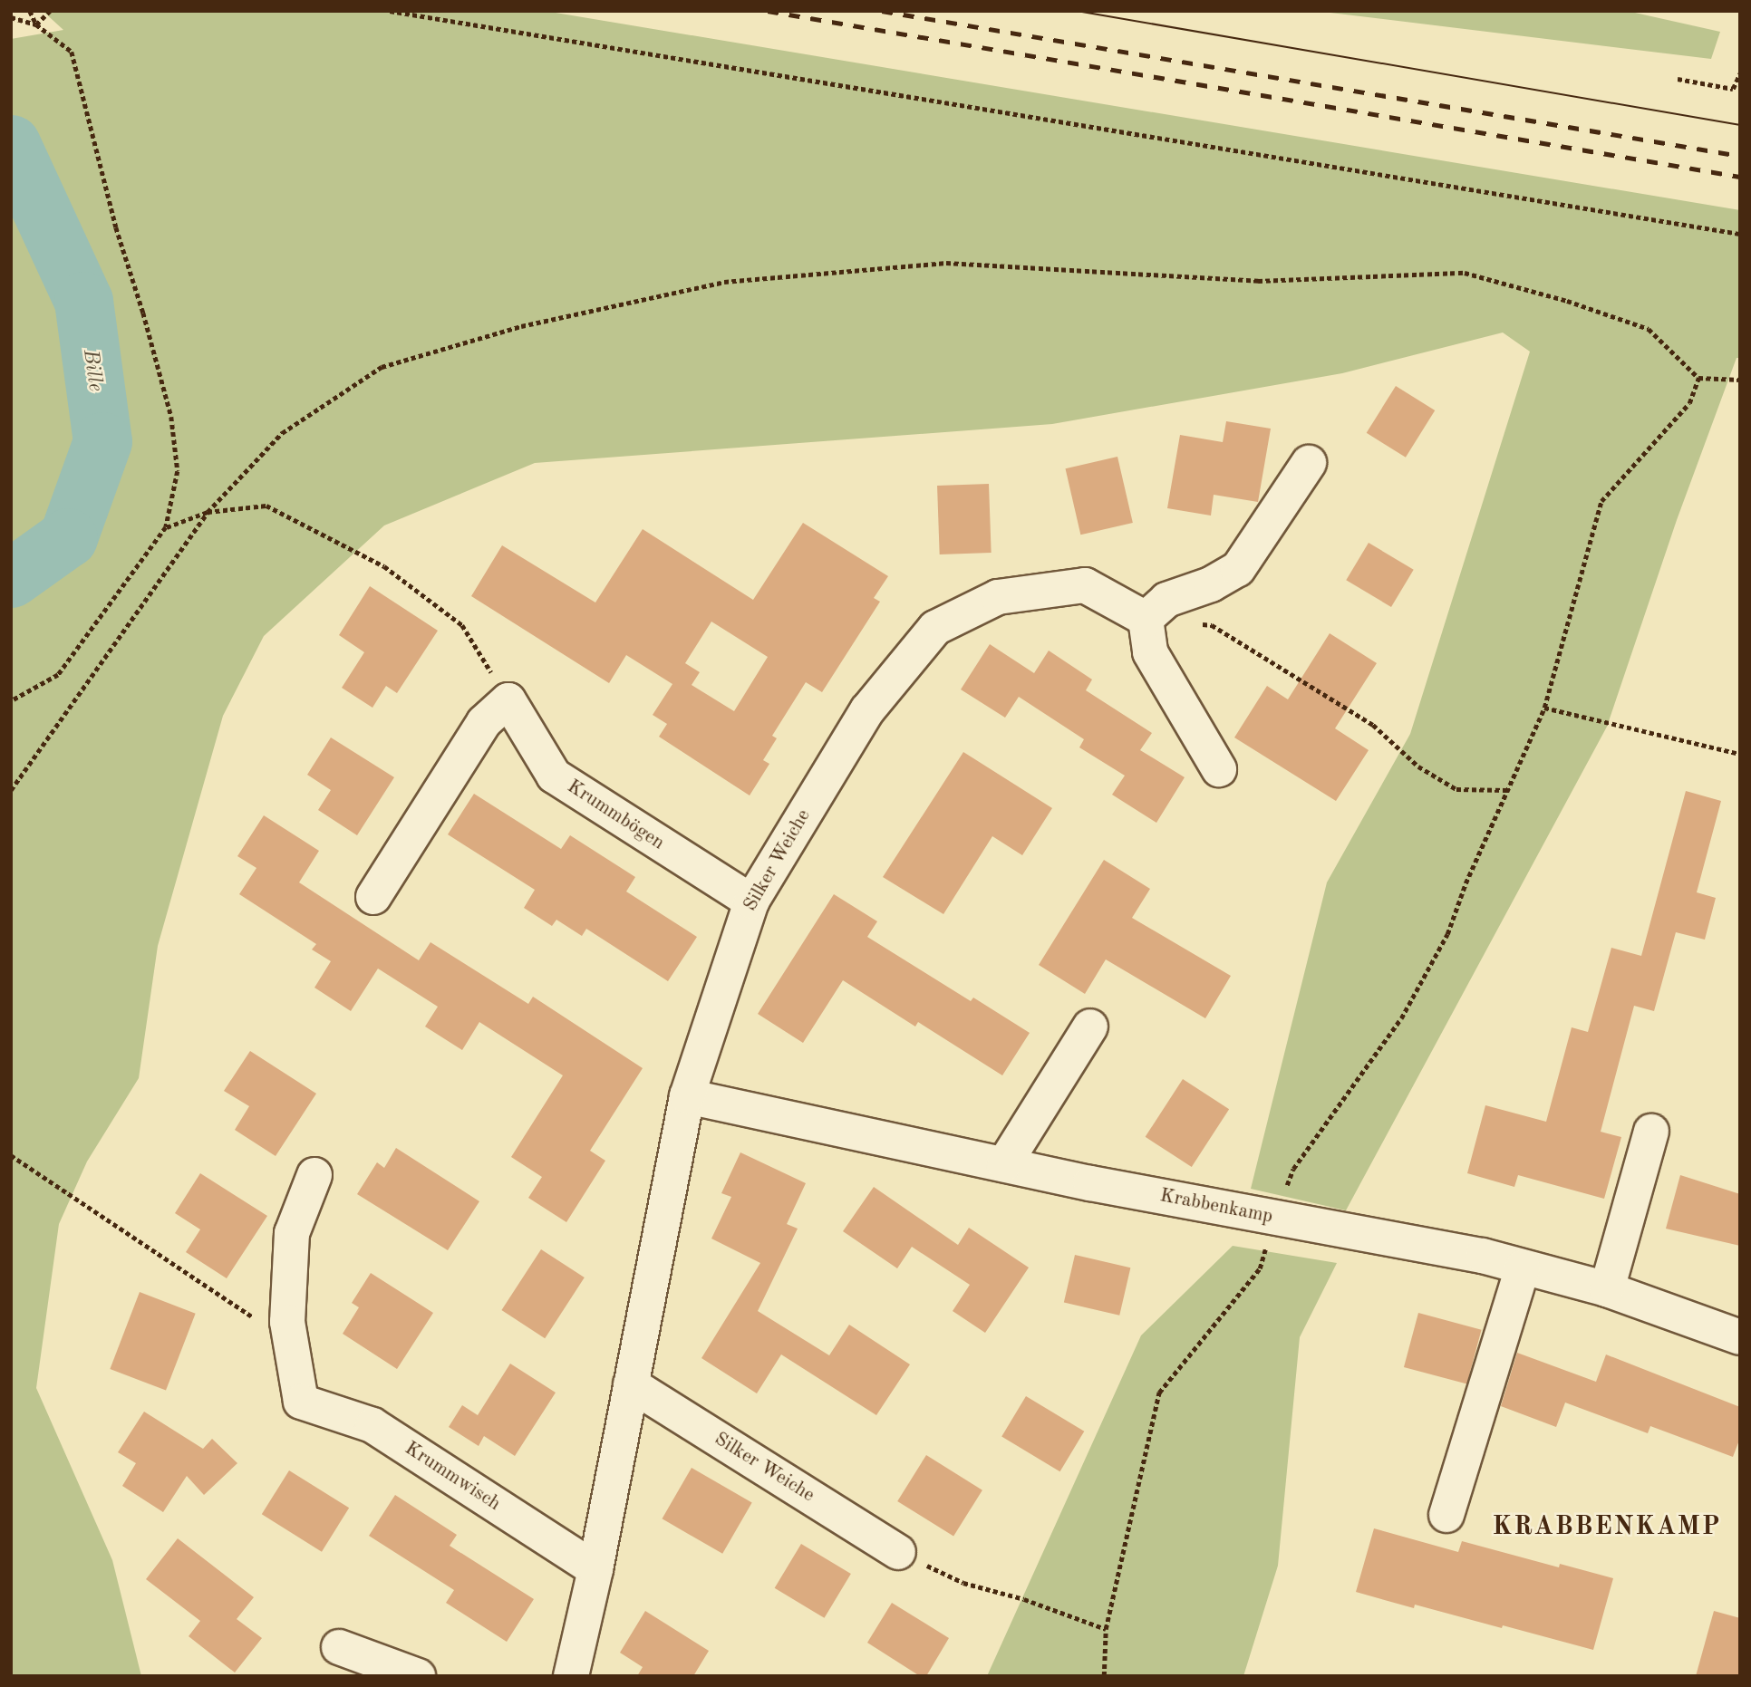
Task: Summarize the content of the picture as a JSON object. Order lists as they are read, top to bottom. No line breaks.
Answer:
{"streets":{"street":["Krummbögen","Silker Weiche","Krabbenkamp","Krummwisch"]},"crossings":[["Krummbögen","Silker Weiche"],["Silker Weiche","Krabbenkamp"],["Silker Weiche","Krummwisch"]],"districts":["KRABBENKAMP"],"water":["Bille"]}
